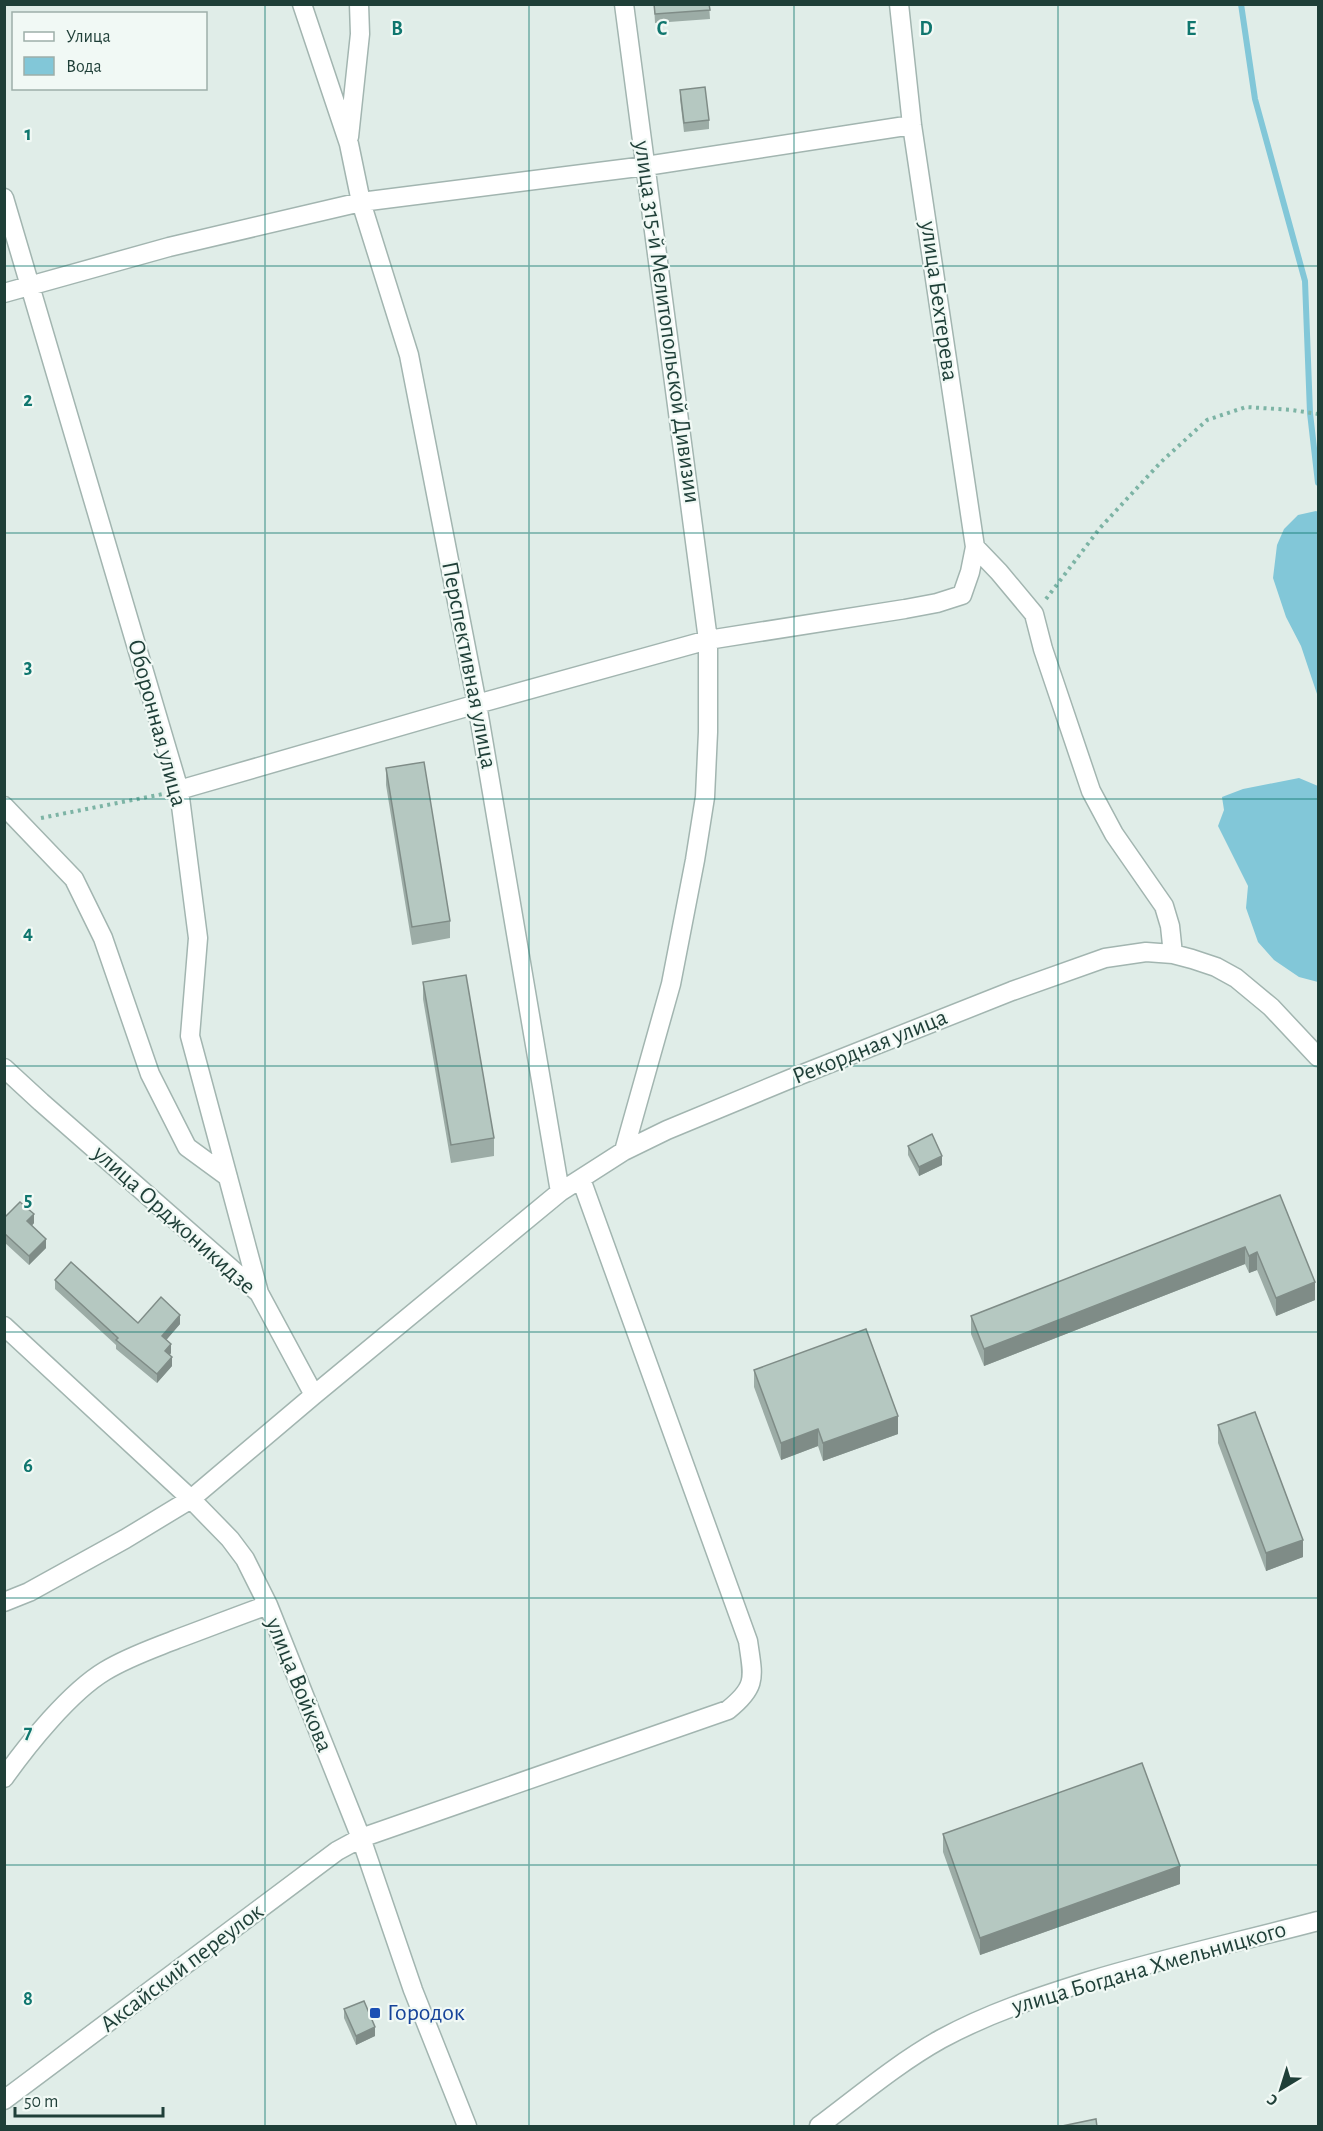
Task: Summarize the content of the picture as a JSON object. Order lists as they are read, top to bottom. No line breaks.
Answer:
{"streets":{"street":["улица Бехтерева","улица 315-й Мелитопольской Дивизии","Перспективная улица","Оборонная улица","Рекордная улица","улица Орджоникидзе","улица Войкова","Аксайский переулок","улица Богдана Хмельницкого"]},"crossings":[["улица Бехтерева","улица 315-й Мелитопольской Дивизии"],["улица 315-й Мелитопольской Дивизии","Рекордная улица"],["Перспективная улица","Рекордная улица"],["Оборонная улица","улица Орджоникидзе"],["Рекордная улица","улица Орджоникидзе"],["Рекордная улица","улица Войкова"],["Рекордная улица","Аксайский переулок"],["улица Войкова","Аксайский переулок"]],"places":{"transit":["Городок"]},"legend":["Улица","Вода"],"scale_bar":"50 m","north":"bottom left","grid":{"columns":["B","C","D","E"],"rows":["1","2","3","4","5","6","7","8"]}}
